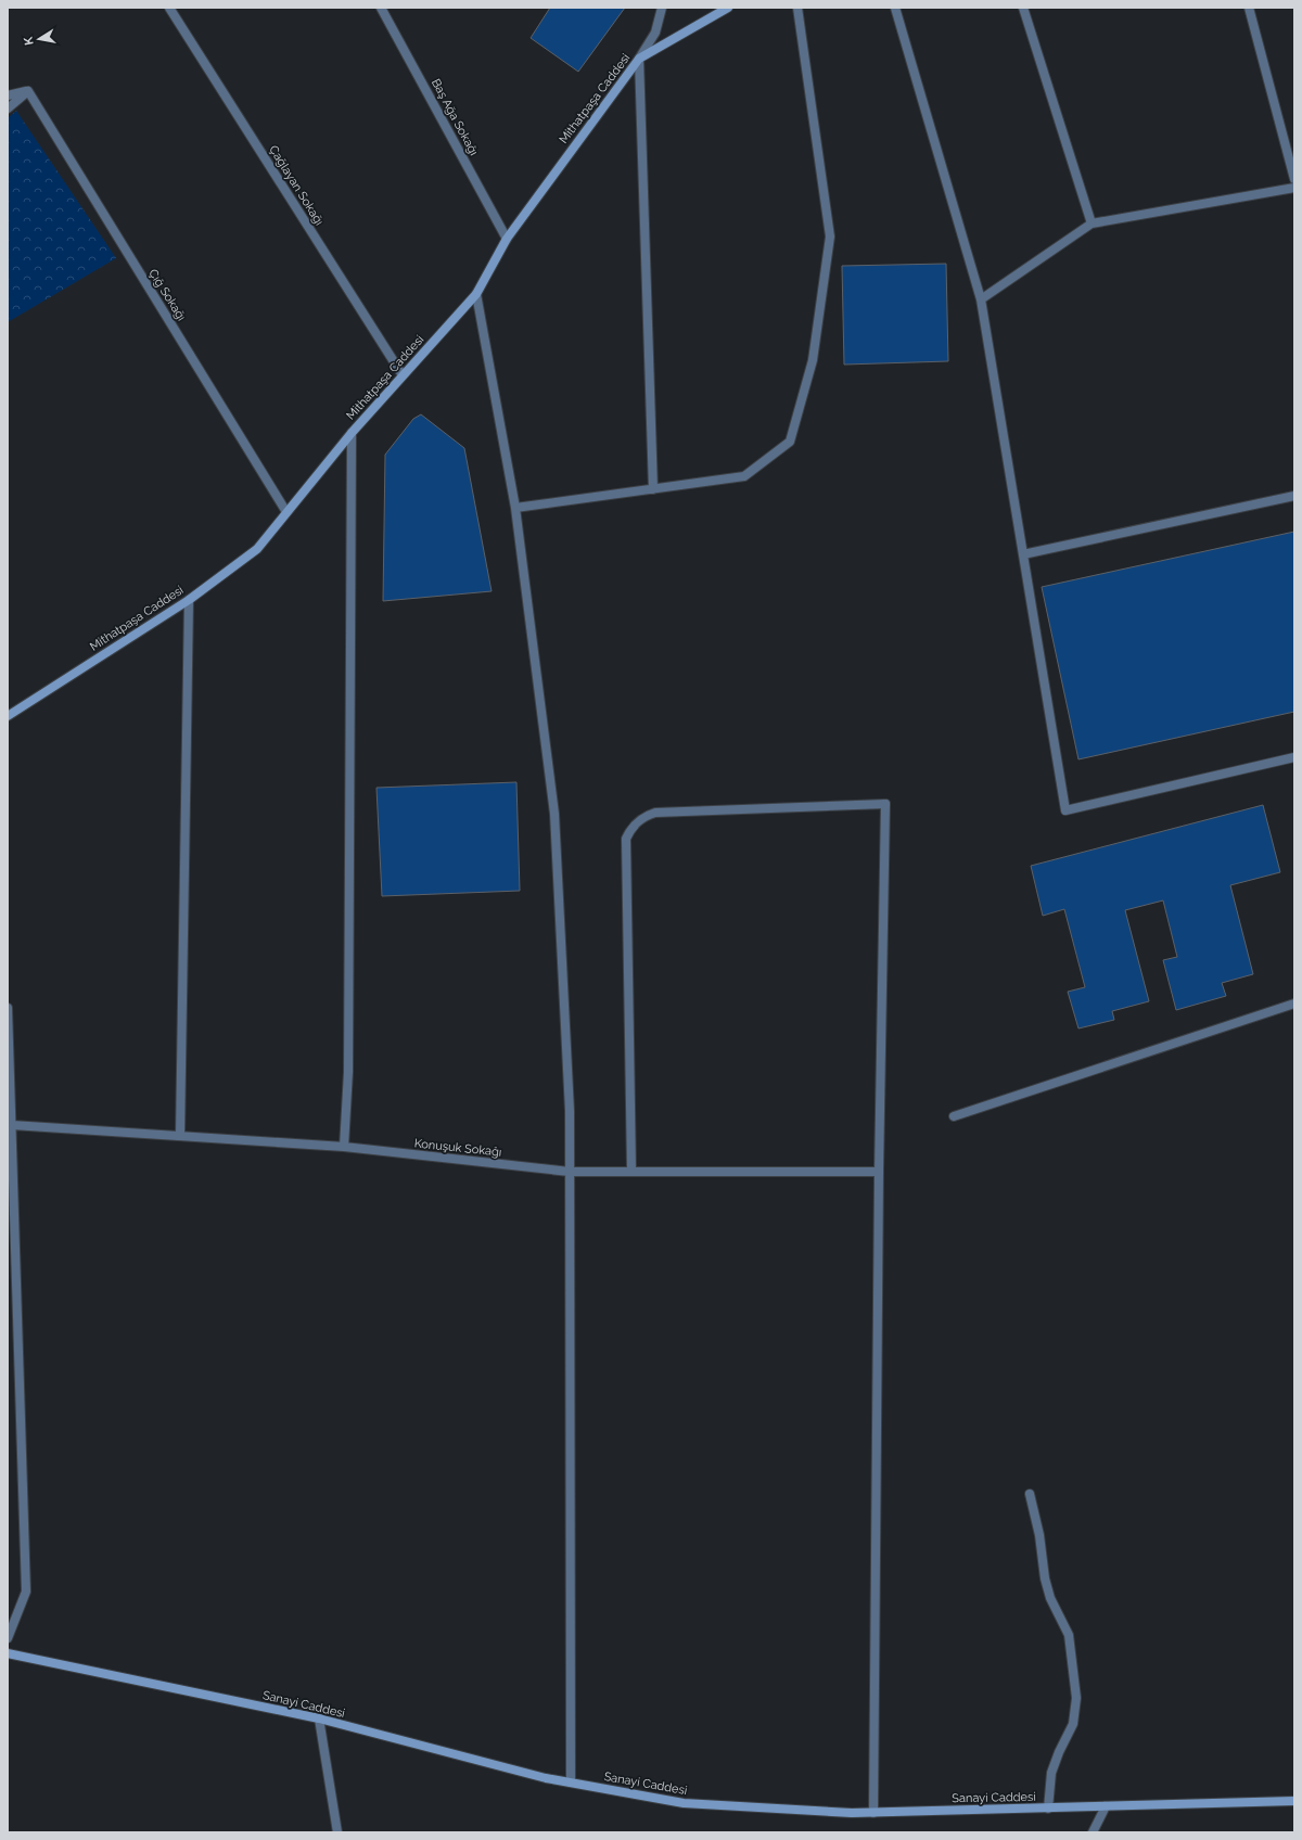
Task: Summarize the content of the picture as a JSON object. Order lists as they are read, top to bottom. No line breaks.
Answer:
{"streets":{"main road":["Mithatpaşa Caddesi","Sanayi Caddesi"],"street":["Baş Ağa Sokağı","Çağlayan Sokağı","Çığ Sokağı","Konuşuk Sokağı"]},"crossings":[["Mithatpaşa Caddesi","Baş Ağa Sokağı"],["Mithatpaşa Caddesi","Çağlayan Sokağı"],["Mithatpaşa Caddesi","Çığ Sokağı"]],"north":"left"}
